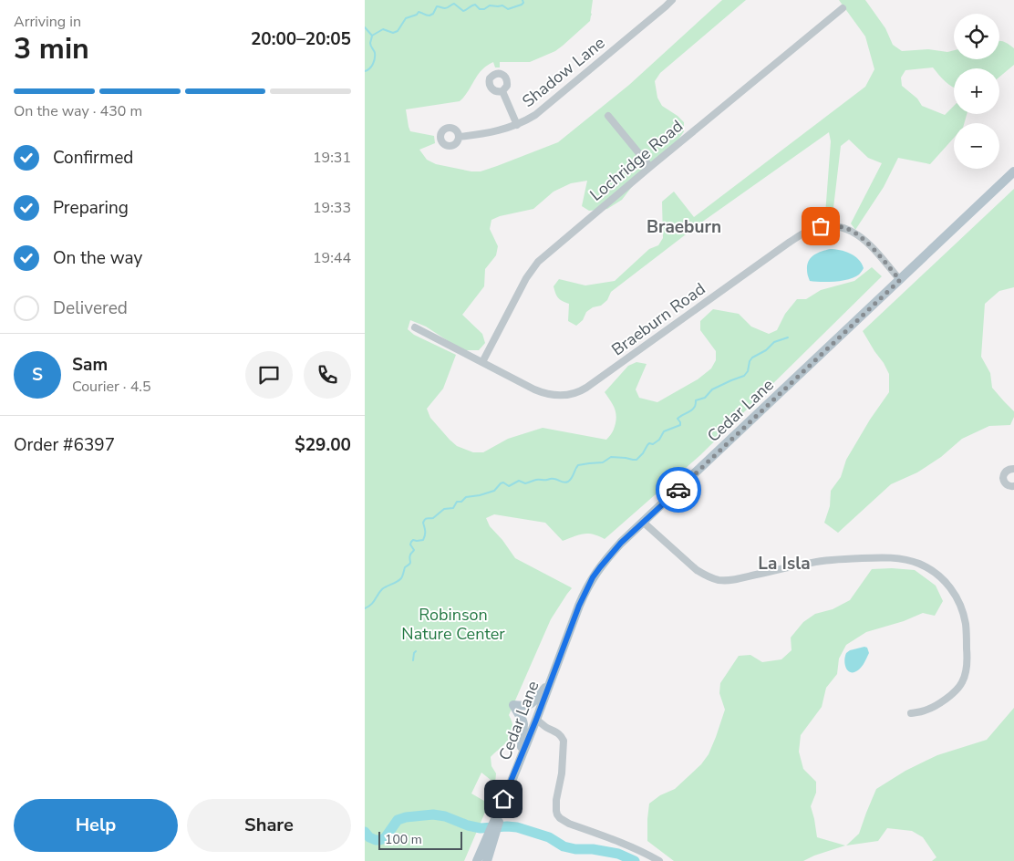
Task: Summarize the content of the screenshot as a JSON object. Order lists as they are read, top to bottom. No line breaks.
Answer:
{"streets":{"main road":["Cedar Lane"],"street":["Shadow Lane","Lochridge Road","Braeburn Road"]},"crossings":[["Lochridge Road","Braeburn Road"],["Braeburn Road","Cedar Lane"]],"districts":["Braeburn","La Isla"],"parks":["Robinson Nature Center"],"scale_bar":"100 m","page":{"heading":["3 min","Arriving in","20:00–20:05"],"panel":["Sam","Courier · 4.5","Order #6397","$29.00"],"map_buttons":["+","−"],"bar":"On the way · 430 m","list":[["Confirmed","19:31"],["Preparing","19:33"],["On the way","19:44"],"Delivered"],"round":"S","buttons":["Help","Share"],"scale":"100 m"}}
